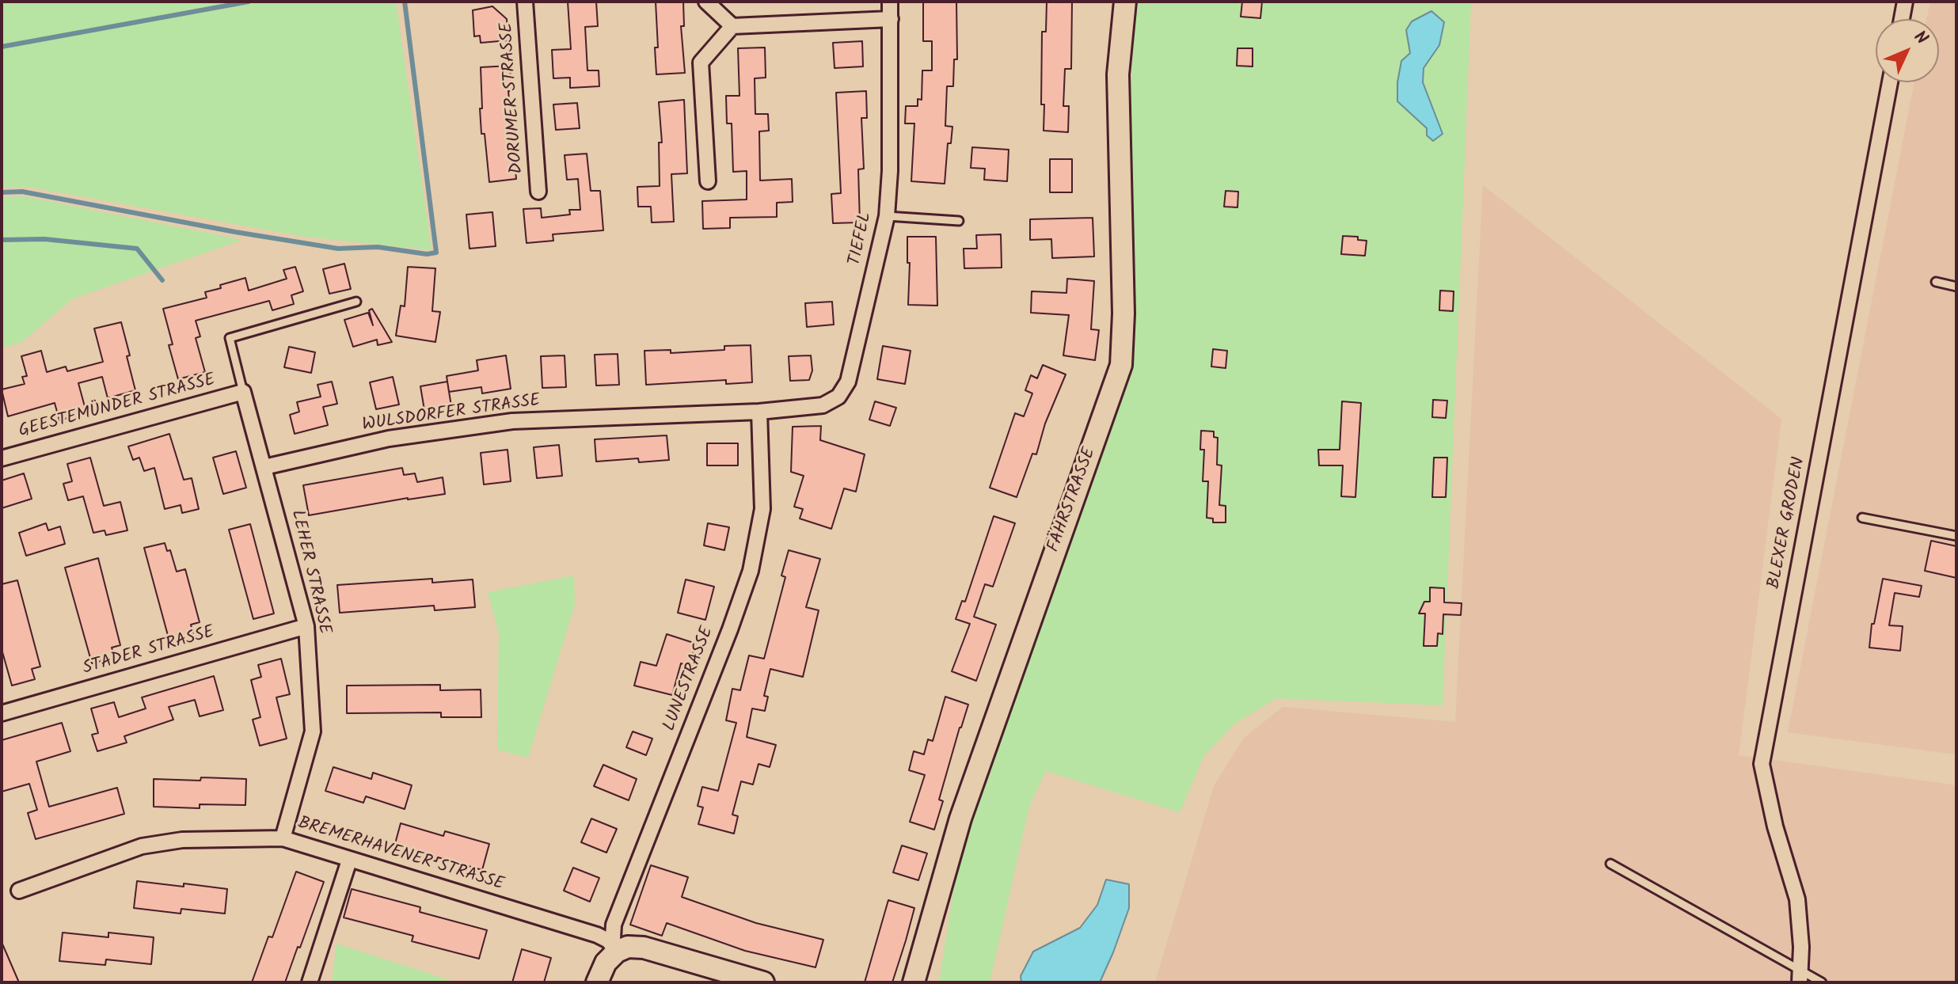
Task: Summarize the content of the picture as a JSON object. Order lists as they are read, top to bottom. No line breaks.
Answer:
{"streets":{"street":["DORUMER STRASSE","TIEFEL","GEESTEMÜNDER STRASSE","WULSDORFER STRASSE","FÄHRSTRASSE","BLEXER GRODEN","LEHER STRASSE","STADER STRASSE","LUNESTRASSE","BREMERHAVENER STRASSE"]},"crossings":[["TIEFEL","WULSDORFER STRASSE"],["TIEFEL","LUNESTRASSE"],["GEESTEMÜNDER STRASSE","LEHER STRASSE"],["WULSDORFER STRASSE","LEHER STRASSE"],["WULSDORFER STRASSE","LUNESTRASSE"],["LEHER STRASSE","STADER STRASSE"],["LEHER STRASSE","BREMERHAVENER STRASSE"],["LUNESTRASSE","BREMERHAVENER STRASSE"]],"north":"top right"}
